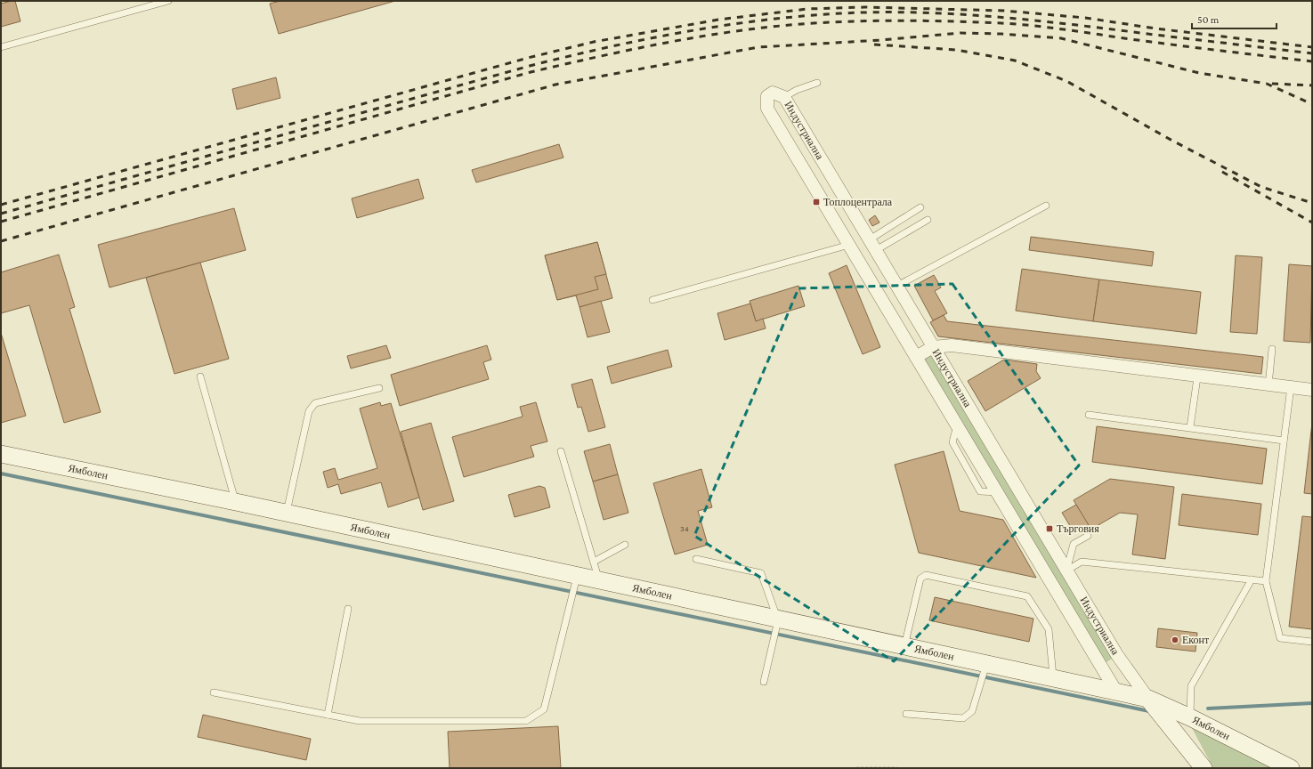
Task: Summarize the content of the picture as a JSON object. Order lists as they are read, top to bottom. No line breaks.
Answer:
{"streets":{"main road":["Ямболен"],"street":["Индустриална"]},"crossings":[["Индустриална","Ямболен"]],"places":{"transit":["Топлоцентрала","Търговия"],"other":["Еконт"]},"house_numbers":["34"],"scale_bar":"50 m"}
